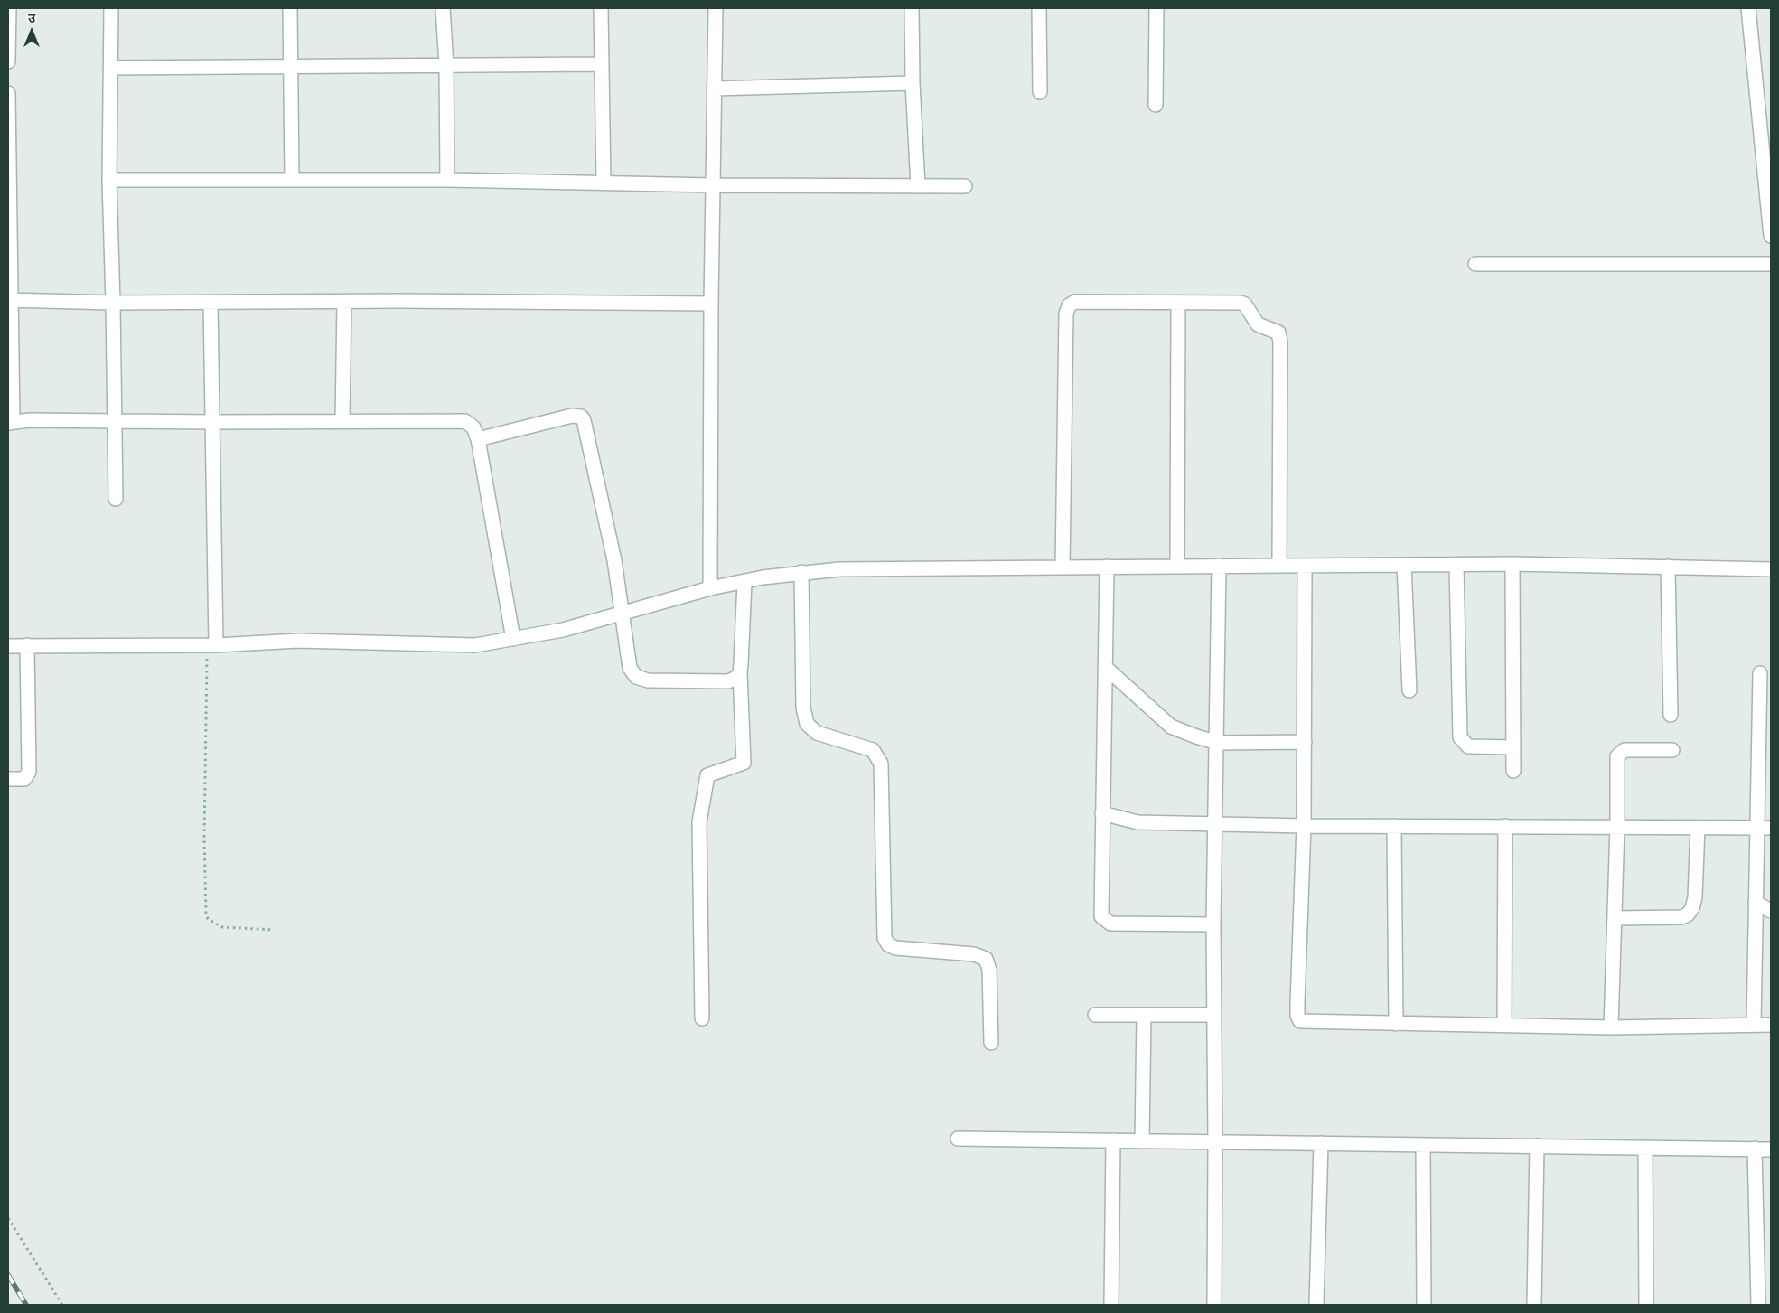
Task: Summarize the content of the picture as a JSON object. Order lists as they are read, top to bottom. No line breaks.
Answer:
{"north":"top"}
